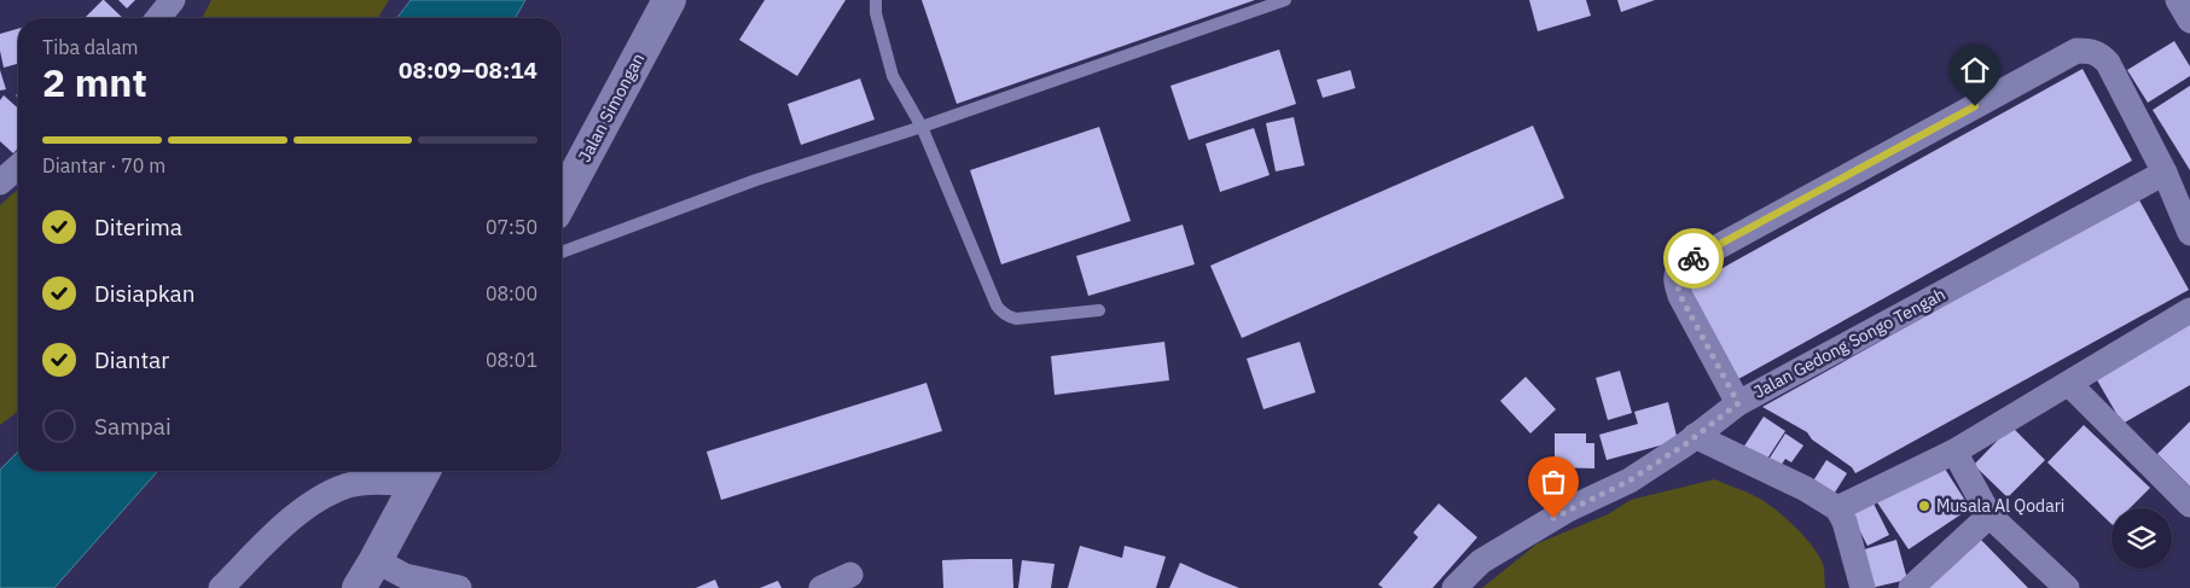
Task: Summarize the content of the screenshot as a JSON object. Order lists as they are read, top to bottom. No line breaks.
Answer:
{"streets":{"main road":["Jalan Simongan"],"street":["Jalan Gedong Songo Tengah"]},"places":["Musala Al Qodari"],"page":{"heading":["2 mnt","Tiba dalam","08:09–08:14"],"bar":"Diantar · 70 m","list":[["Diterima","07:50"],["Disiapkan","08:00"],["Diantar","08:01"],"Sampai"]}}
